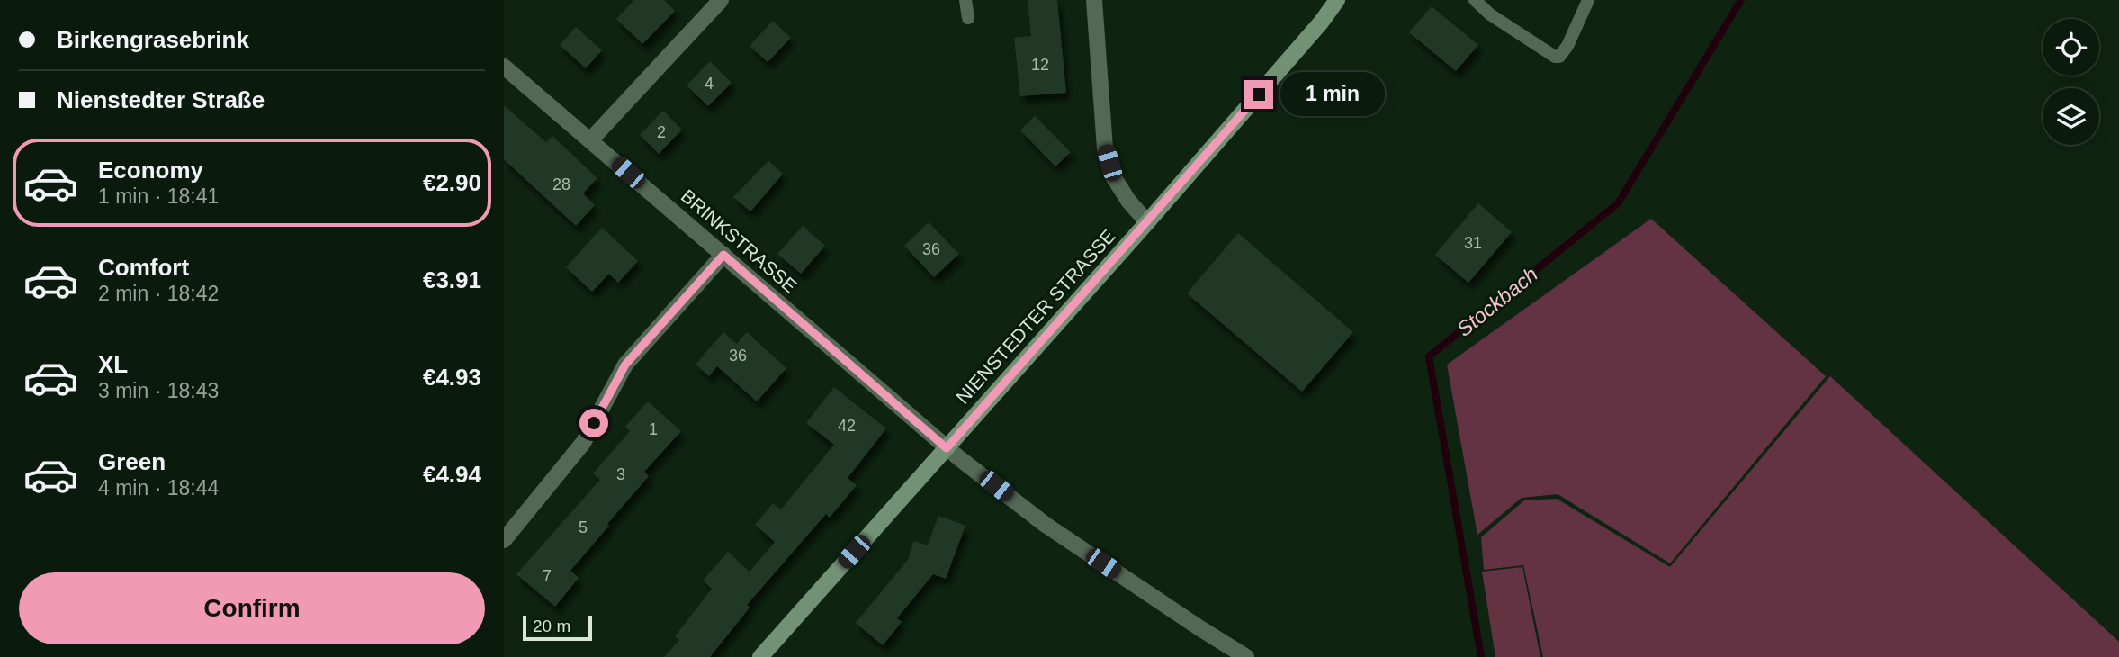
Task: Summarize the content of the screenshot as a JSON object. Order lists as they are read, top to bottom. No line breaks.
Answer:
{"streets":{"main road":["NIENSTEDTER STRASSE"],"street":["BRINKSTRASSE"]},"crossings":[["BRINKSTRASSE","NIENSTEDTER STRASSE"]],"water":["Stockbach"],"house_numbers":["12","4","2","28","31","36","36","42","1","3","5","7"],"scale_bar":"20 m","page":{"banner":["Birkengrasebrink","Nienstedter Straße"],"bubble":"1 min","list":[{"name":"Economy","note":"1 min · 18:41","value":"€2.90"},{"name":"Comfort","note":"2 min · 18:42","value":"€3.91"},{"name":"XL","note":"3 min · 18:43","value":"€4.93"},{"name":"Green","note":"4 min · 18:44","value":"€4.94"}],"buttons":"Confirm","scale":"20 m"}}
